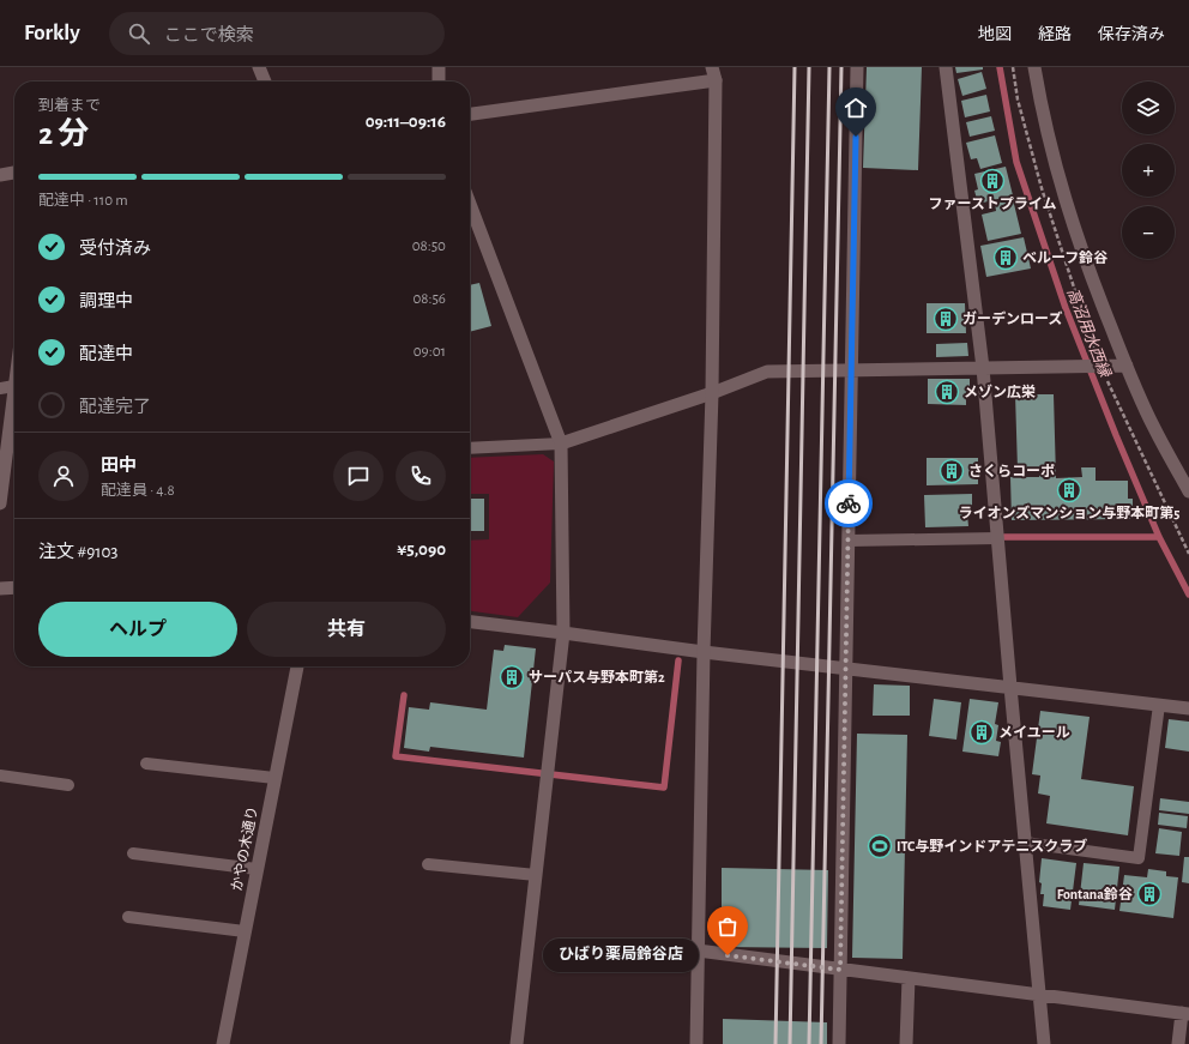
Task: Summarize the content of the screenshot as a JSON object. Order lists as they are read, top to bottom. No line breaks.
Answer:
{"streets":{"street":["かやの木通り"]},"water":["高沼用水西縁"],"places":{"building":["ファーストプライム","ベルーフ鈴谷","ガーデンローズ","メゾン広栄","さくらコーポ","ライオンズマンション与野本町第5","サーパス与野本町第2","メイユール","Fontana鈴谷"],"sports":["ITC与野インドアテニスクラブ"],"other":["ひばり薬局鈴谷店"]},"page":{"header":"Forkly","search":"ここで検索","nav":["地図","経路","保存済み"],"map_buttons":["+","−"],"heading":["2 分","到着まで","09:11–09:16"],"panel":["田中","配達員 · 4.8","注文 #9103","¥5,090"],"bar":"配達中 · 110 m","list":[["受付済み","08:50"],["調理中","08:56"],["配達中","09:01"],"配達完了"],"buttons":["ヘルプ","共有"],"bubble":"ひばり薬局鈴谷店"}}
